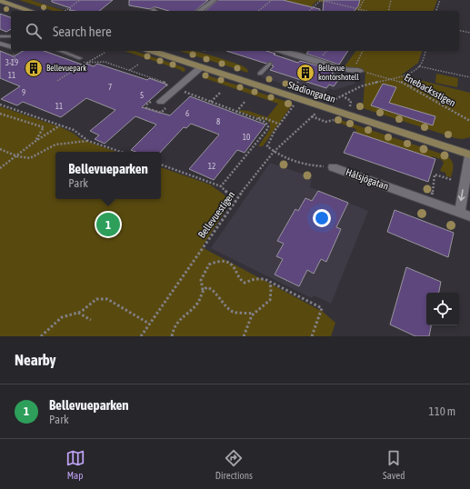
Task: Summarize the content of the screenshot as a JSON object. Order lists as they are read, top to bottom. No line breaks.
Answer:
{"streets":{"street":["Stadiongatan","Hålsjögatan"],"path":["Enebacksstigen","Bellevuestigen"]},"crossings":[["Stadiongatan","Hålsjögatan"],["Hålsjögatan","Bellevuestigen"]],"places":{"building":["Bellevuepark","Bellevue kontorshotell"]},"house_numbers":["3-19","11","7","9","5","11","6","8","10","12"],"page":{"search":"Search here","popup":["Bellevueparken","Park"],"pins":"1","heading":"Nearby","list":[{"mark":"1","name":"Bellevueparken","note":"Park","value":"110 m"}],"nav":["Map","Directions","Saved"]}}
